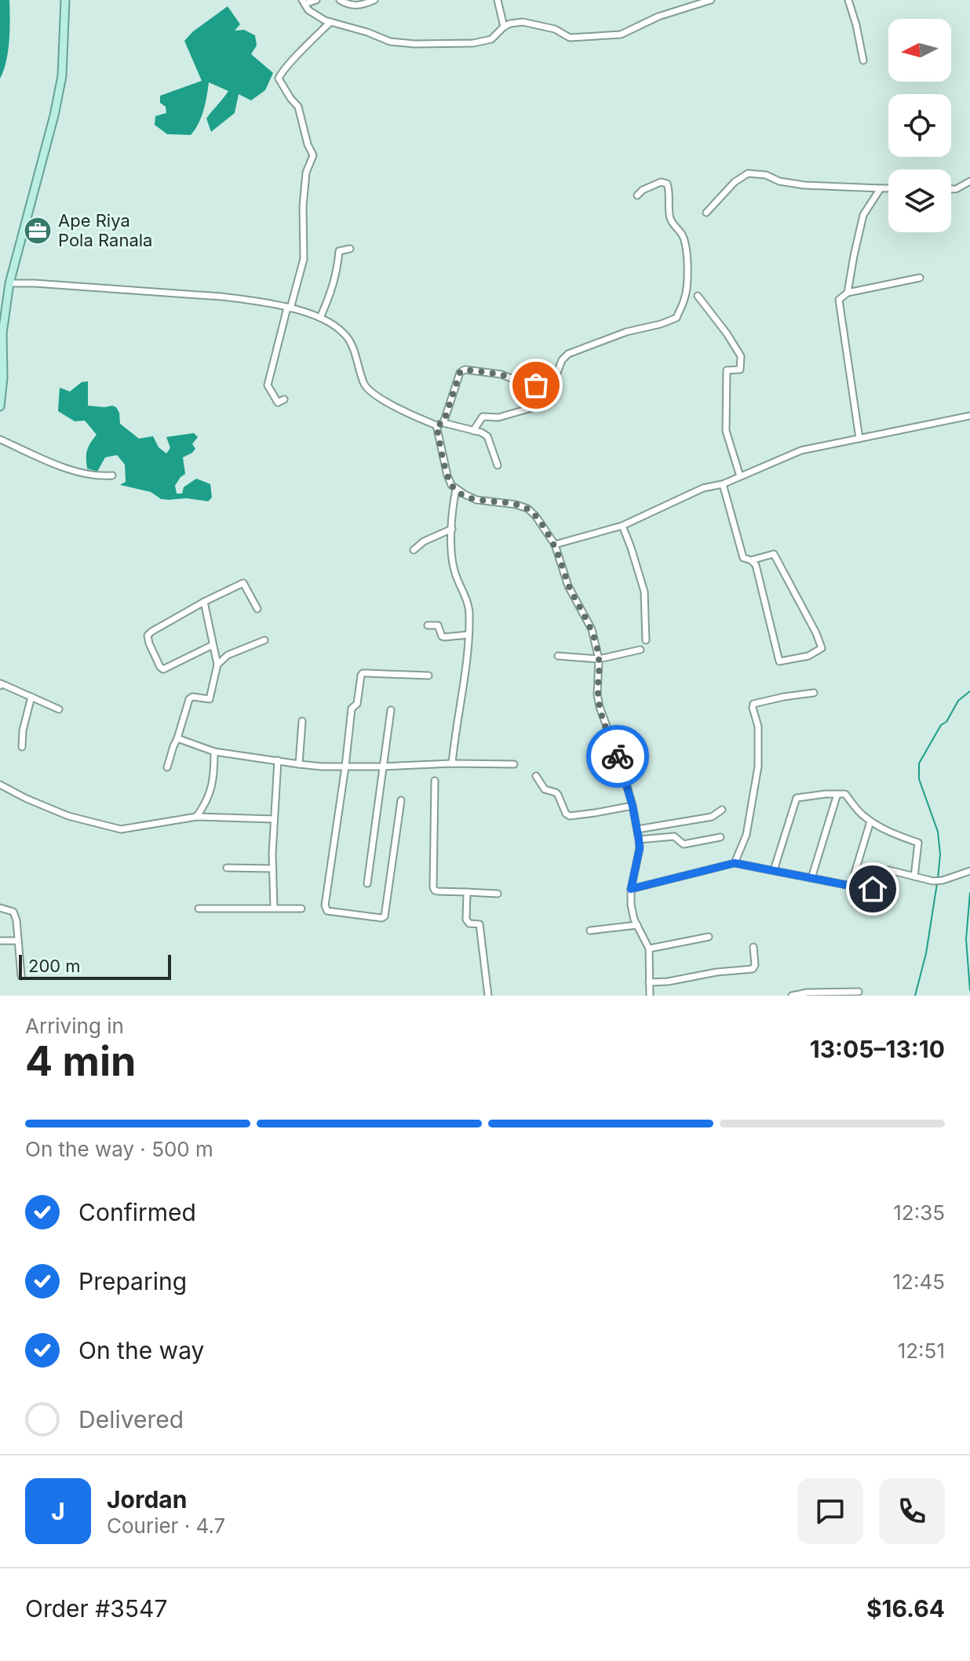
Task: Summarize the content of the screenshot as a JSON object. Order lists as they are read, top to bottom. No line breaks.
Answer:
{"places":{"office":["Ape Riya Pola Ranala"]},"scale_bar":"200 m","north":"left","page":{"scale":"200 m","heading":["4 min","Arriving in","13:05–13:10"],"panel":["Jordan","Courier · 4.7","Order #3547","$16.64"],"bar":"On the way · 500 m","list":[["Confirmed","12:35"],["Preparing","12:45"],["On the way","12:51"],"Delivered"],"round":"J"}}
